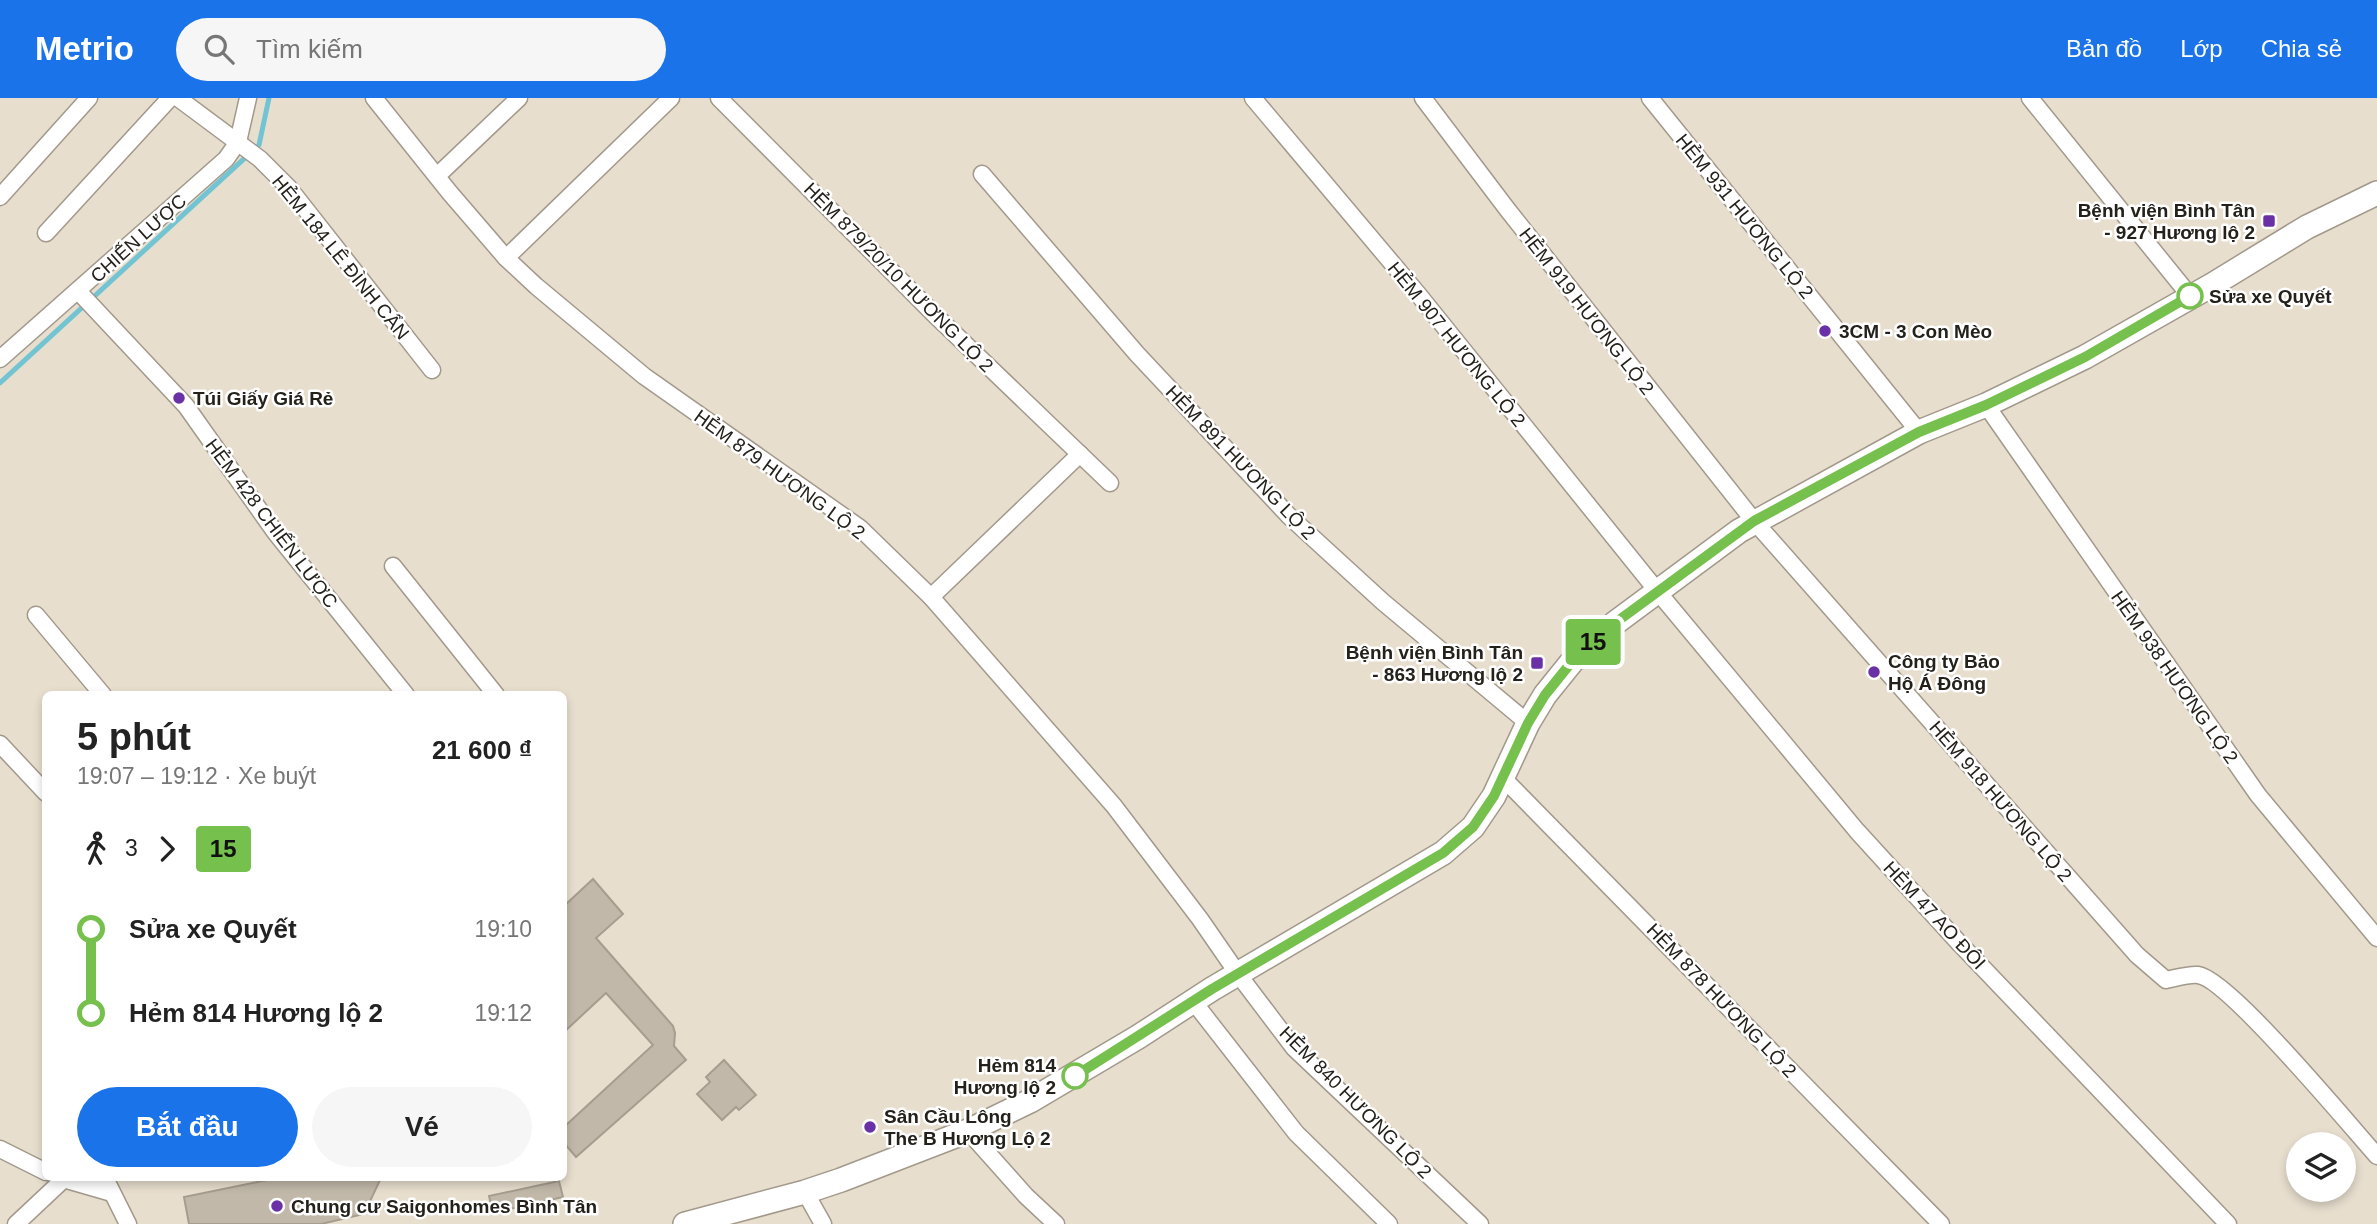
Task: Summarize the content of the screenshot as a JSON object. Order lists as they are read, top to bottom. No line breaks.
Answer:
{"streets":{"street":["HẺM 931 HƯƠNG LỘ 2","CHIẾN LƯỢC","HẺM 184 LÊ ĐÌNH CẨN","HẺM 879/20/10 HƯƠNG LỘ 2","HẺM 919 HƯƠNG LỘ 2","HẺM 907 HƯƠNG LỘ 2","HẺM 891 HƯƠNG LỘ 2","HẺM 879 HƯƠNG LỘ 2","HẺM 428 CHIẾN LƯỢC","HẺM 938 HƯƠNG LỘ 2","HẺM 918 HƯƠNG LỘ 2","HẺM 47 AO ĐÔI","HẺM 878 HƯƠNG LỘ 2","HẺM 840 HƯƠNG LỘ 2"]},"crossings":[["CHIẾN LƯỢC","HẺM 184 LÊ ĐÌNH CẨN"],["CHIẾN LƯỢC","HẺM 428 CHIẾN LƯỢC"],["HẺM 919 HƯƠNG LỘ 2","HẺM 918 HƯƠNG LỘ 2"],["HẺM 907 HƯƠNG LỘ 2","HẺM 47 AO ĐÔI"],["HẺM 879 HƯƠNG LỘ 2","HẺM 840 HƯƠNG LỘ 2"]],"places":{"transit":["Bệnh viện Bình Tân - 927 Hương lộ 2","Bệnh viện Bình Tân - 863 Hương lộ 2"],"other":["Sửa xe Quyết","3CM - 3 Con Mèo","Túi Giấy Giá Rẻ","Công ty Bảo Hộ Á Đông","Hẻm 814 Hương lộ 2","Sân Cầu Lông The B Hương Lộ 2","Chung cư Saigonhomes Bình Tân"]},"lines":["bus line 15"],"page":{"header":"Metrio","search":"Tìm kiếm","nav":["Bản đồ","Lớp","Chia sẻ"],"on_map":"15","heading":["5 phút","19:07 – 19:12 · Xe buýt","21 600 ₫"],"legs":["3","15"],"list":[{"name":"Sửa xe Quyết","value":"19:10"},{"name":"Hẻm 814 Hương lộ 2","value":"19:12"}],"buttons":["Bắt đầu","Vé"]}}
